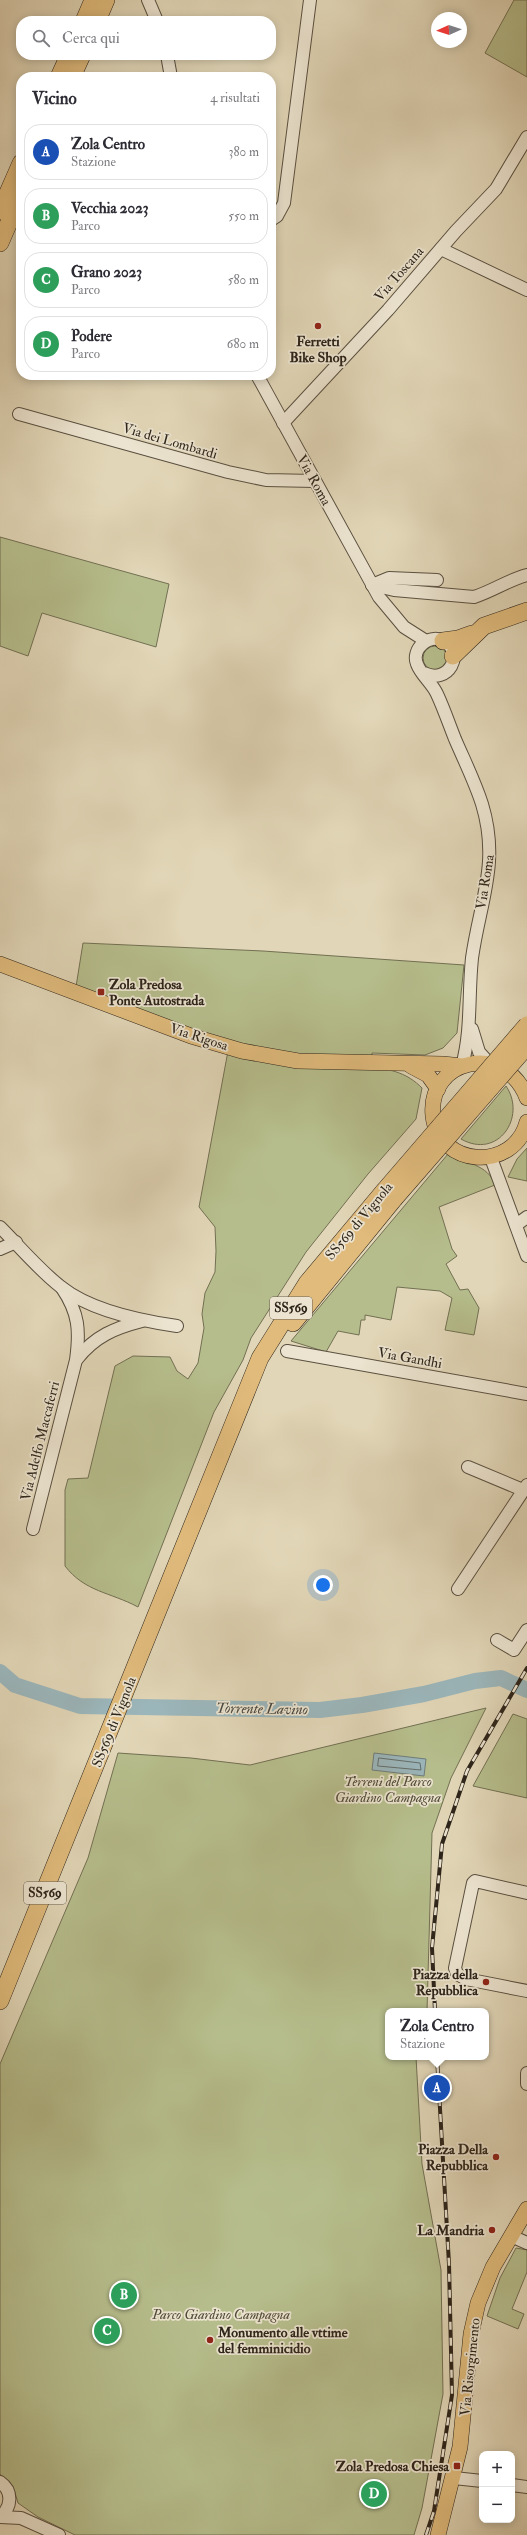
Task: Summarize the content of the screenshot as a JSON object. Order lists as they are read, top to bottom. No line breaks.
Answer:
{"streets":{"highway":["SS569 di Vignola","SS569"],"main road":["Via Roma","Via Rigosa","Via Risorgimento"],"street":["Via Toscana","Via dei Lombardi","Via Gandhi","Via Adelfo Maccaferri"]},"crossings":[["Via Toscana","Via Roma"],["Via dei Lombardi","Via Roma"],["Via Roma","Via Rigosa"]],"water":["Torrente Lavino"],"parks":["Terreni del Parco Giardino Campagna","Parco Giardino Campagna"],"places":{"other":["Ferretti Bike Shop","Piazza della Repubblica","Piazza Della Repubblica","La Mandria","Monumento alle vttime del femminicidio"],"transit":["Zola Predosa Ponte Autostrada","Zola Predosa Chiesa"]},"north":"left","page":{"search":"Cerca qui","heading":["Vicino","4 risultati"],"list":[{"mark":"A","name":"Zola Centro","note":"Stazione","value":"380 m"},{"mark":"B","name":"Vecchia 2023","note":"Parco","value":"550 m"},{"mark":"C","name":"Grano 2023","note":"Parco","value":"580 m"},{"mark":"D","name":"Podere","note":"Parco","value":"680 m"}],"popup":["Zola Centro","Stazione"],"pins":["A","B","C","D"],"map_buttons":["+","−"]}}
